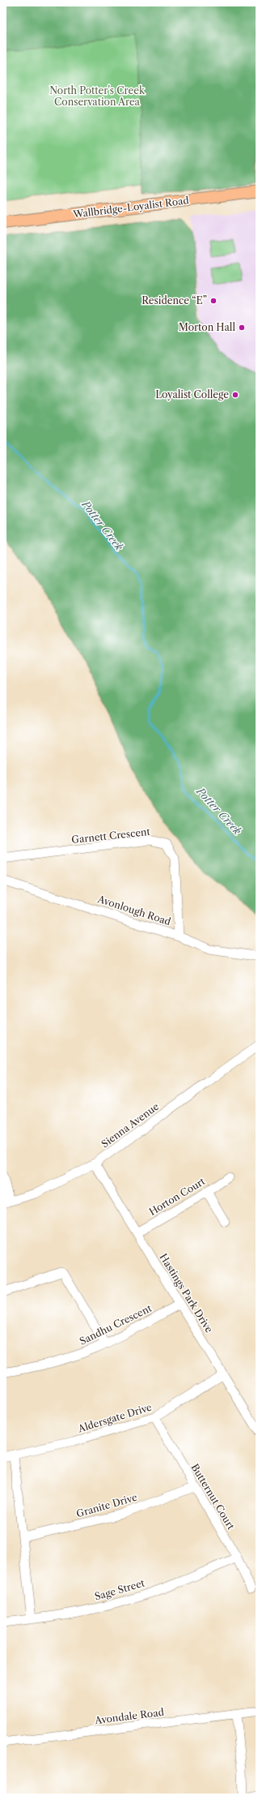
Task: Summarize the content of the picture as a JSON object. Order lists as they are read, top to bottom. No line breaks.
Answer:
{"streets":{"main road":["Wallbridge-Loyalist Road"],"street":["Garnett Crescent","Avonlough Road","Sienna Avenue","Horton Court","Hastings Park Drive","Sandhu Crescent","Aldersgate Drive","Butternut Court","Granite Drive","Sage Street","Avondale Road"]},"crossings":[["Garnett Crescent","Avonlough Road"],["Sienna Avenue","Hastings Park Drive"],["Horton Court","Hastings Park Drive"],["Hastings Park Drive","Sandhu Crescent"],["Hastings Park Drive","Aldersgate Drive"],["Aldersgate Drive","Butternut Court"],["Butternut Court","Granite Drive"],["Butternut Court","Sage Street"]],"water":["Potter Creek"],"parks":["North Potter's Creek Conservation Area"],"places":["Residence “E”","Morton Hall","Loyalist College"]}
